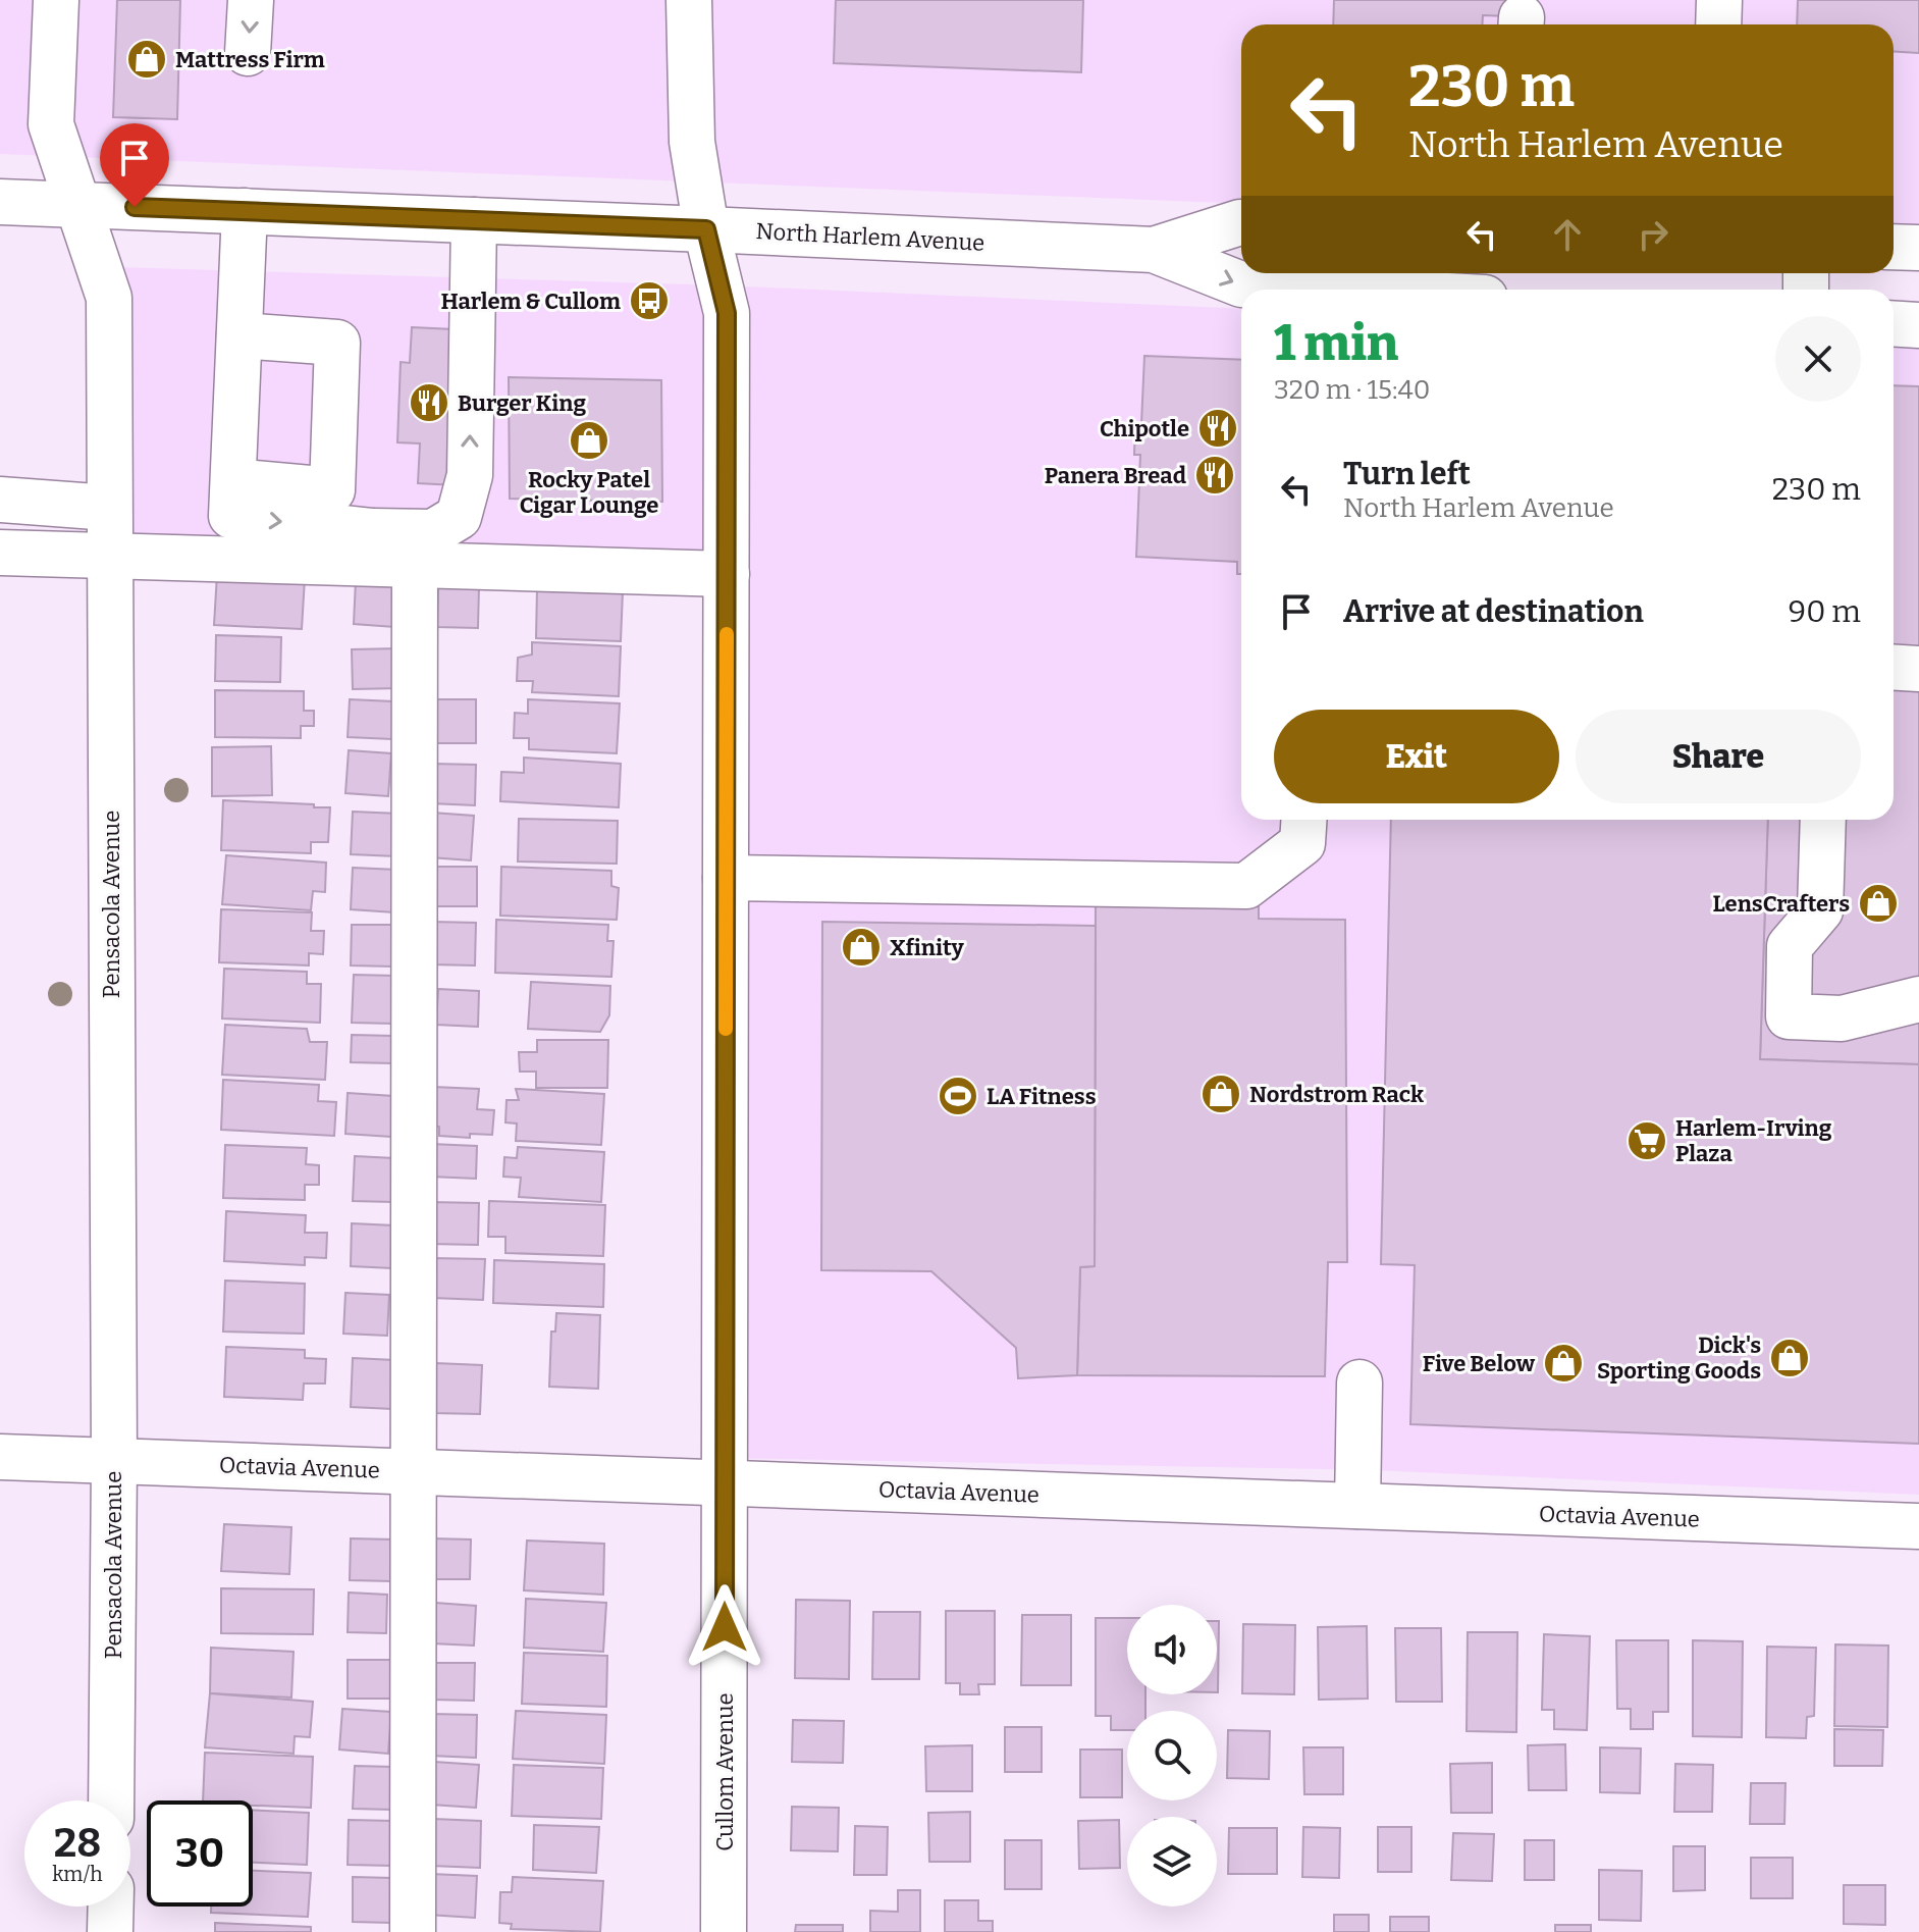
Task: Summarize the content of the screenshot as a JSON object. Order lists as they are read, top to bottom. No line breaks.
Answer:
{"streets":{"street":["North Harlem Avenue","Pensacola Avenue","Octavia Avenue","Cullom Avenue"]},"crossings":[["North Harlem Avenue","Pensacola Avenue"],["North Harlem Avenue","Cullom Avenue"],["Pensacola Avenue","Octavia Avenue"],["Octavia Avenue","Cullom Avenue"]],"places":{"shop":["Mattress Firm","Rocky Patel Cigar Lounge","LensCrafters","Xfinity","Nordstrom Rack","Dick's Sporting Goods","Five Below"],"bus stop":["Harlem & Cullom"],"restaurant":["Burger King","Chipotle","Panera Bread"],"sports":["LA Fitness"],"supermarket":["Harlem-Irving Plaza"]},"page":{"turn":["230 m","North Harlem Avenue"],"heading":["1 min","320 m · 15:40"],"list":[{"name":"Turn left","note":"North Harlem Avenue","value":"230 m"},{"name":"Arrive at destination","value":"90 m"}],"buttons":["Exit","Share"],"speed":"28 km/h","limit":"30"}}
